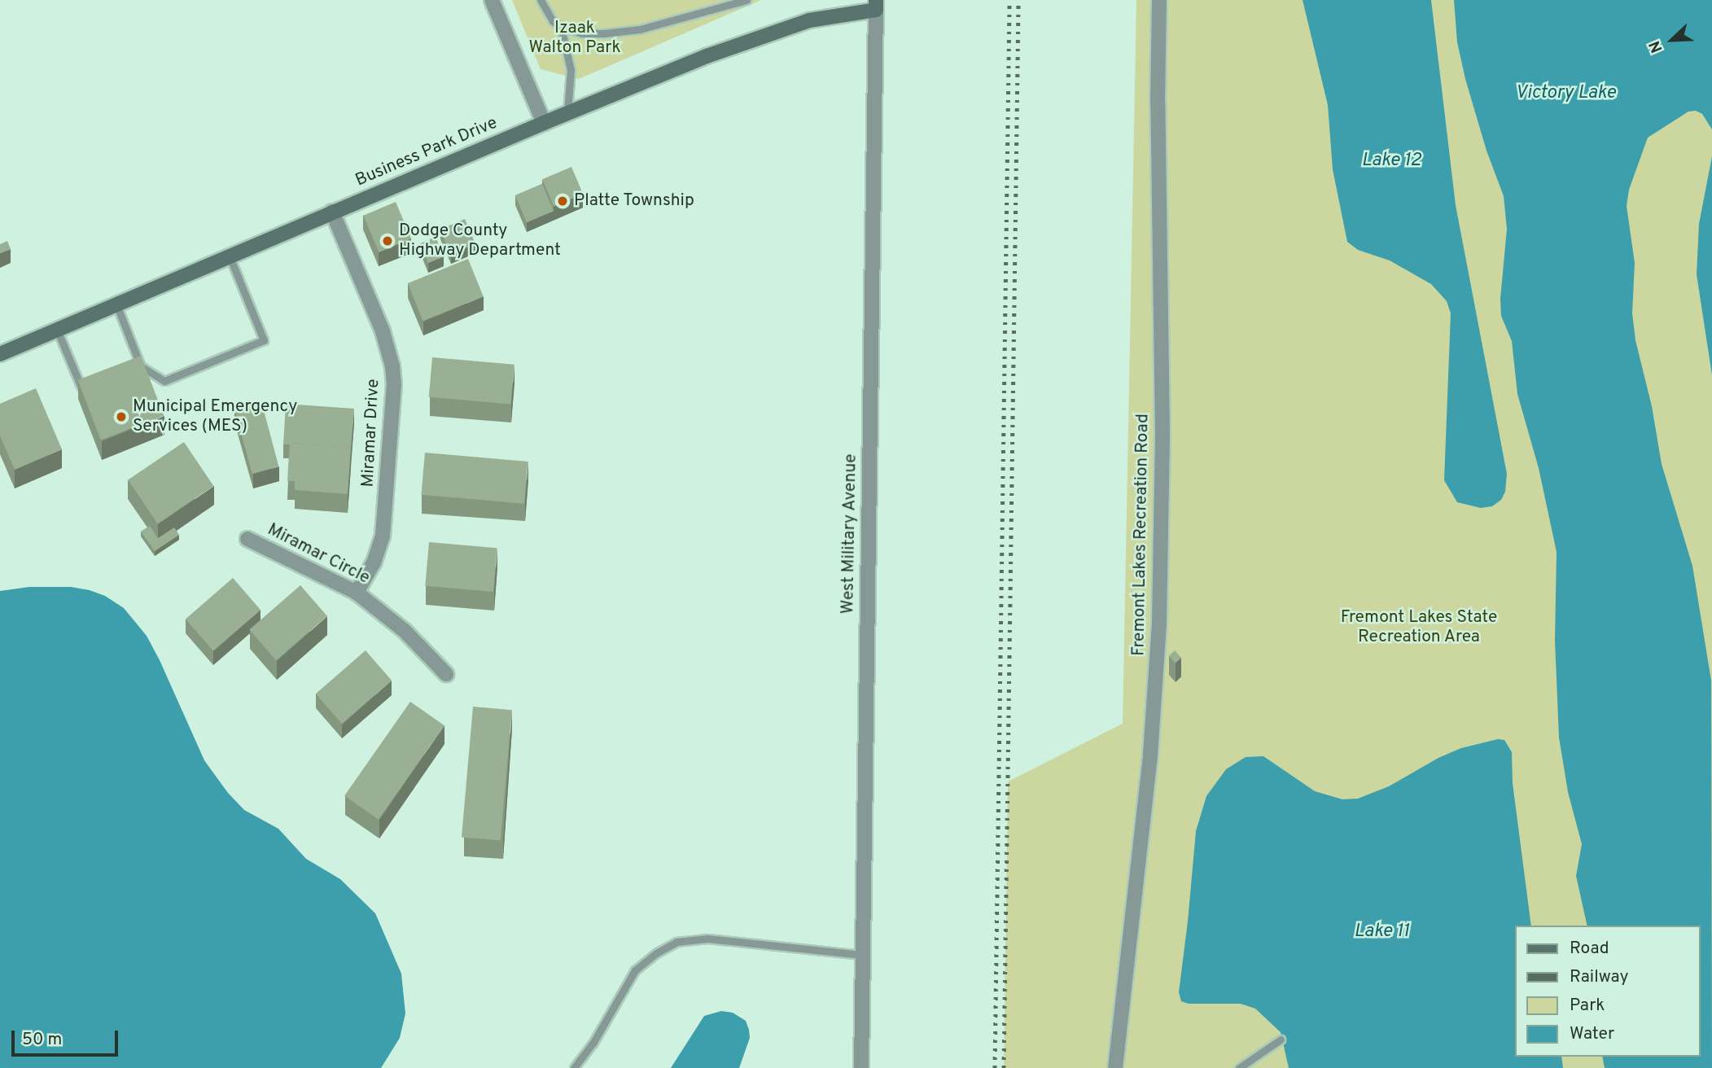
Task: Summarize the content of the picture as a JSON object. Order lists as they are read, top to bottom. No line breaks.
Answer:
{"streets":{"main road":["Business Park Drive"],"street":["Miramar Drive","West Military Avenue","Fremont Lakes Recreation Road","Miramar Circle"]},"crossings":[["Business Park Drive","Miramar Drive"],["Business Park Drive","West Military Avenue"],["Miramar Drive","Miramar Circle"]],"water":["Victory Lake","Lake 12","Lake 11"],"parks":["Izaak Walton Park","Fremont Lakes State Recreation Area"],"places":["Platte Township","Dodge County Highway Department","Municipal Emergency Services (MES)"],"legend":["Road","Railway","Park","Water"],"scale_bar":"50 m","north":"bottom left"}
